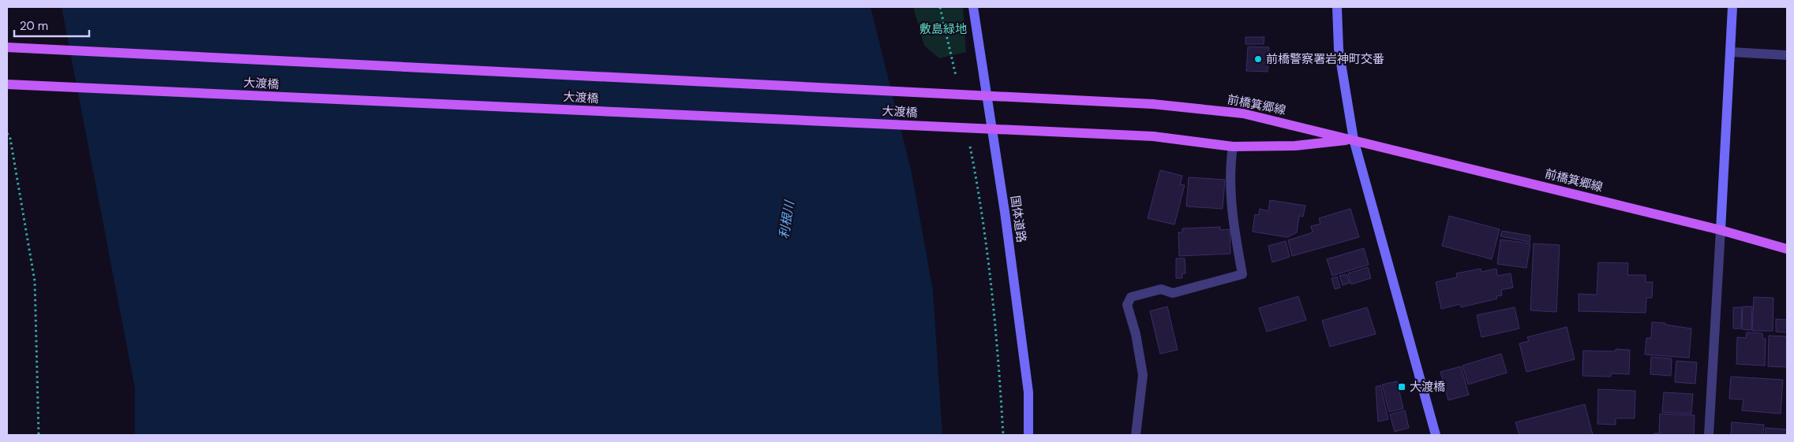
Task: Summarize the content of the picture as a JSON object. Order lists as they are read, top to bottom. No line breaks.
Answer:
{"streets":{"main road":["大渡橋","前橋箕郷線"],"street":["国体道路"]},"crossings":[["大渡橋","前橋箕郷線"]],"water":["利根川"],"parks":["敷島緑地"],"places":{"other":["前橋警察署岩神町交番"],"transit":["大渡橋"]},"scale_bar":"20 m"}
